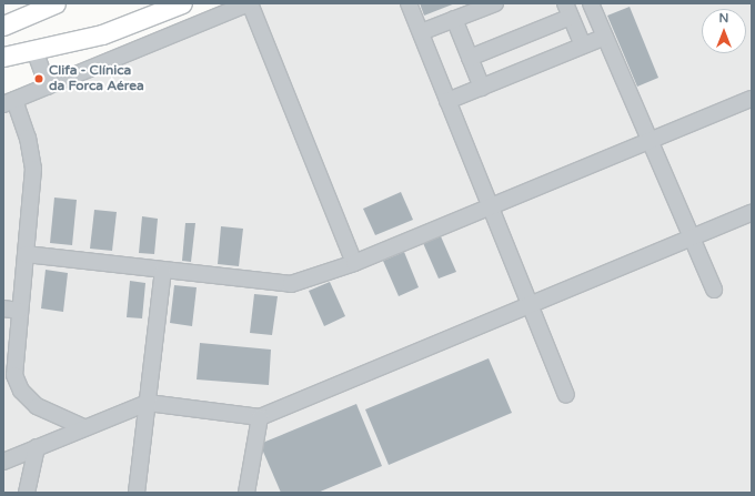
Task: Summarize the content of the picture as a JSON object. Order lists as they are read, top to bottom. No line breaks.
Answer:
{"places":["Clifa - Clínica da Forca Aérea"],"north":"top"}
